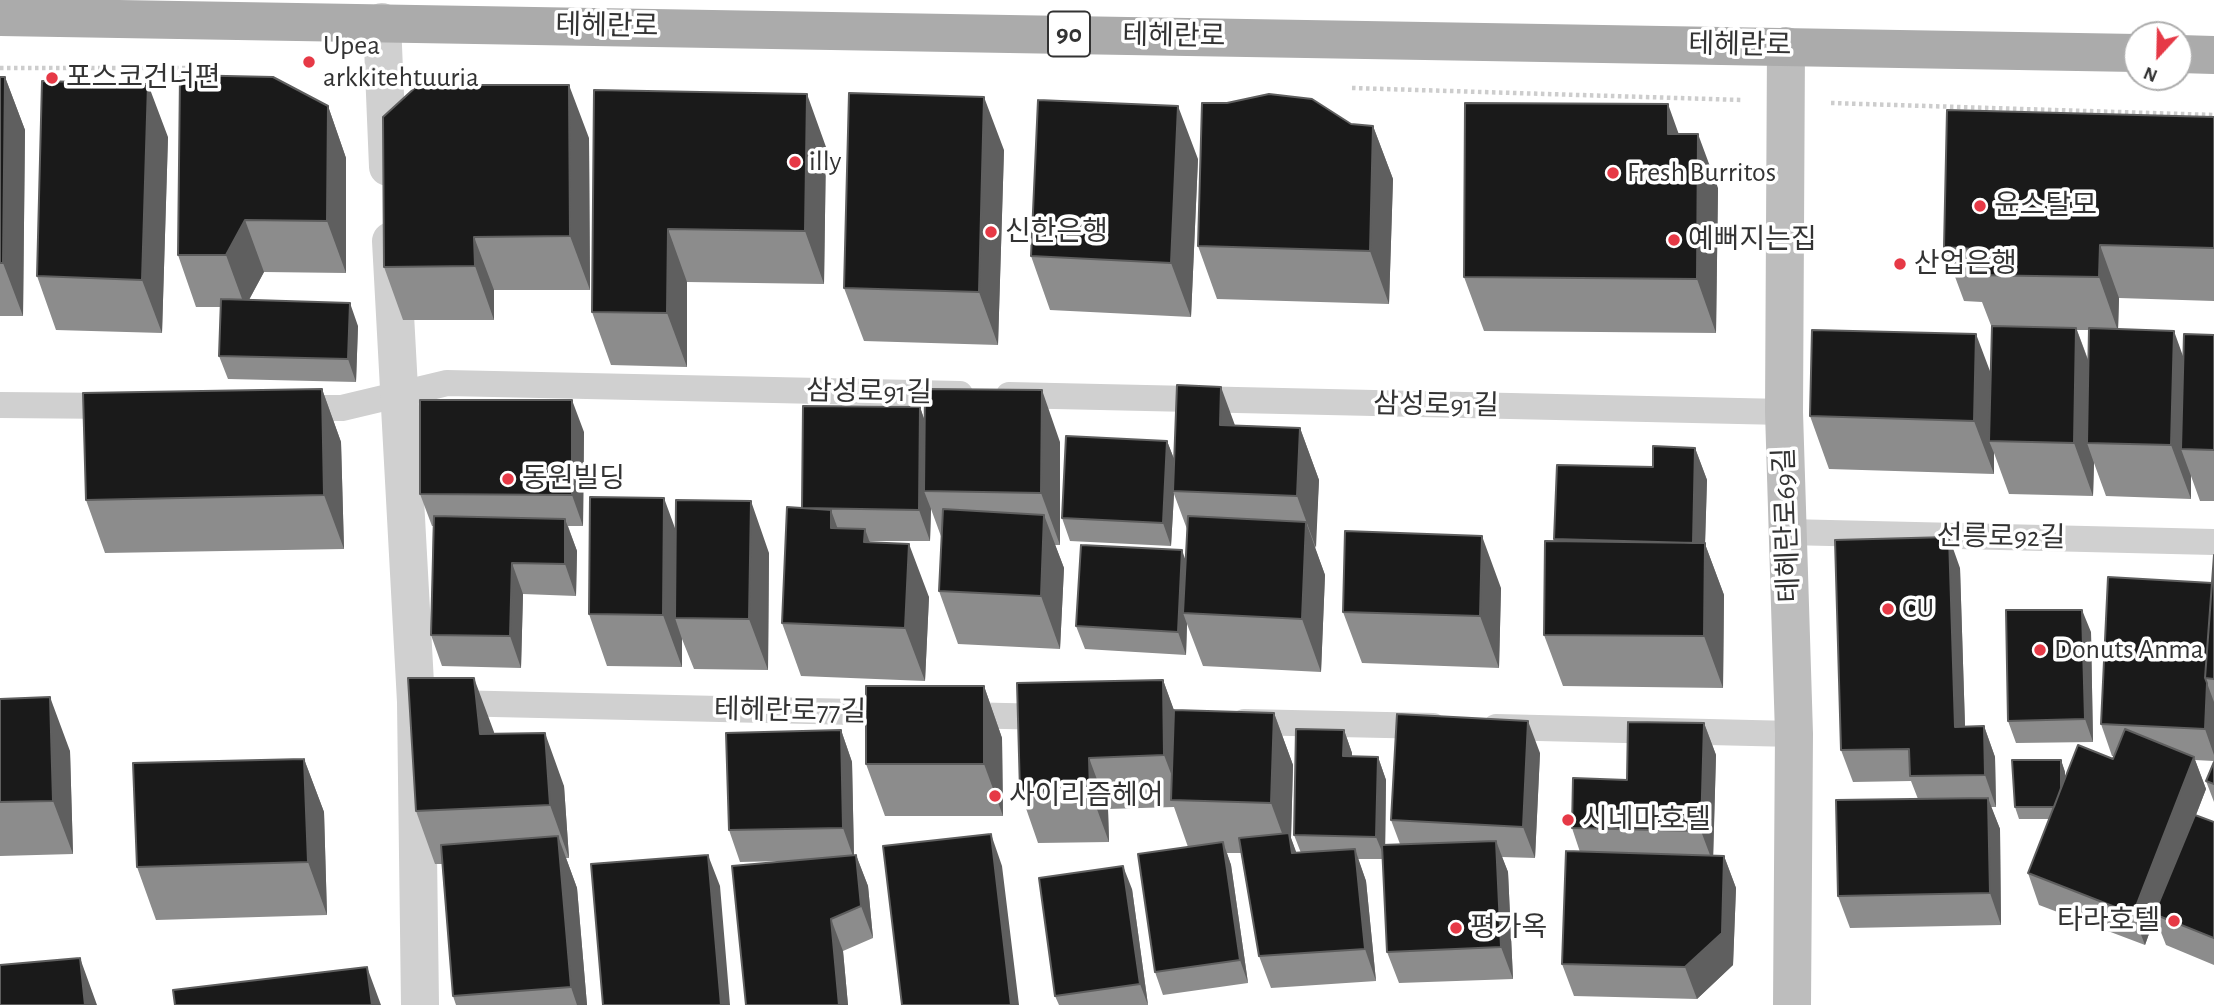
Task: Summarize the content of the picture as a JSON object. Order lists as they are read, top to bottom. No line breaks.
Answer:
{"streets":{"main road":["테헤란로","90"],"street":["테헤란로69길"],"lane":["삼성로91길","선릉로92길","테헤란로77길"]},"crossings":[["테헤란로","테헤란로69길"],["삼성로91길","테헤란로69길"],["테헤란로69길","선릉로92길"]],"places":["Upea arkkitehtuuria","포스코건너편","illy","Fresh Burritos","윤스탈모","신한은행","예뻐지는집","산업은행","동원빌딩","CU","Donuts Anma","사이리즘헤어","시네마호텔","타라호텔","평가옥"],"north":"bottom"}
